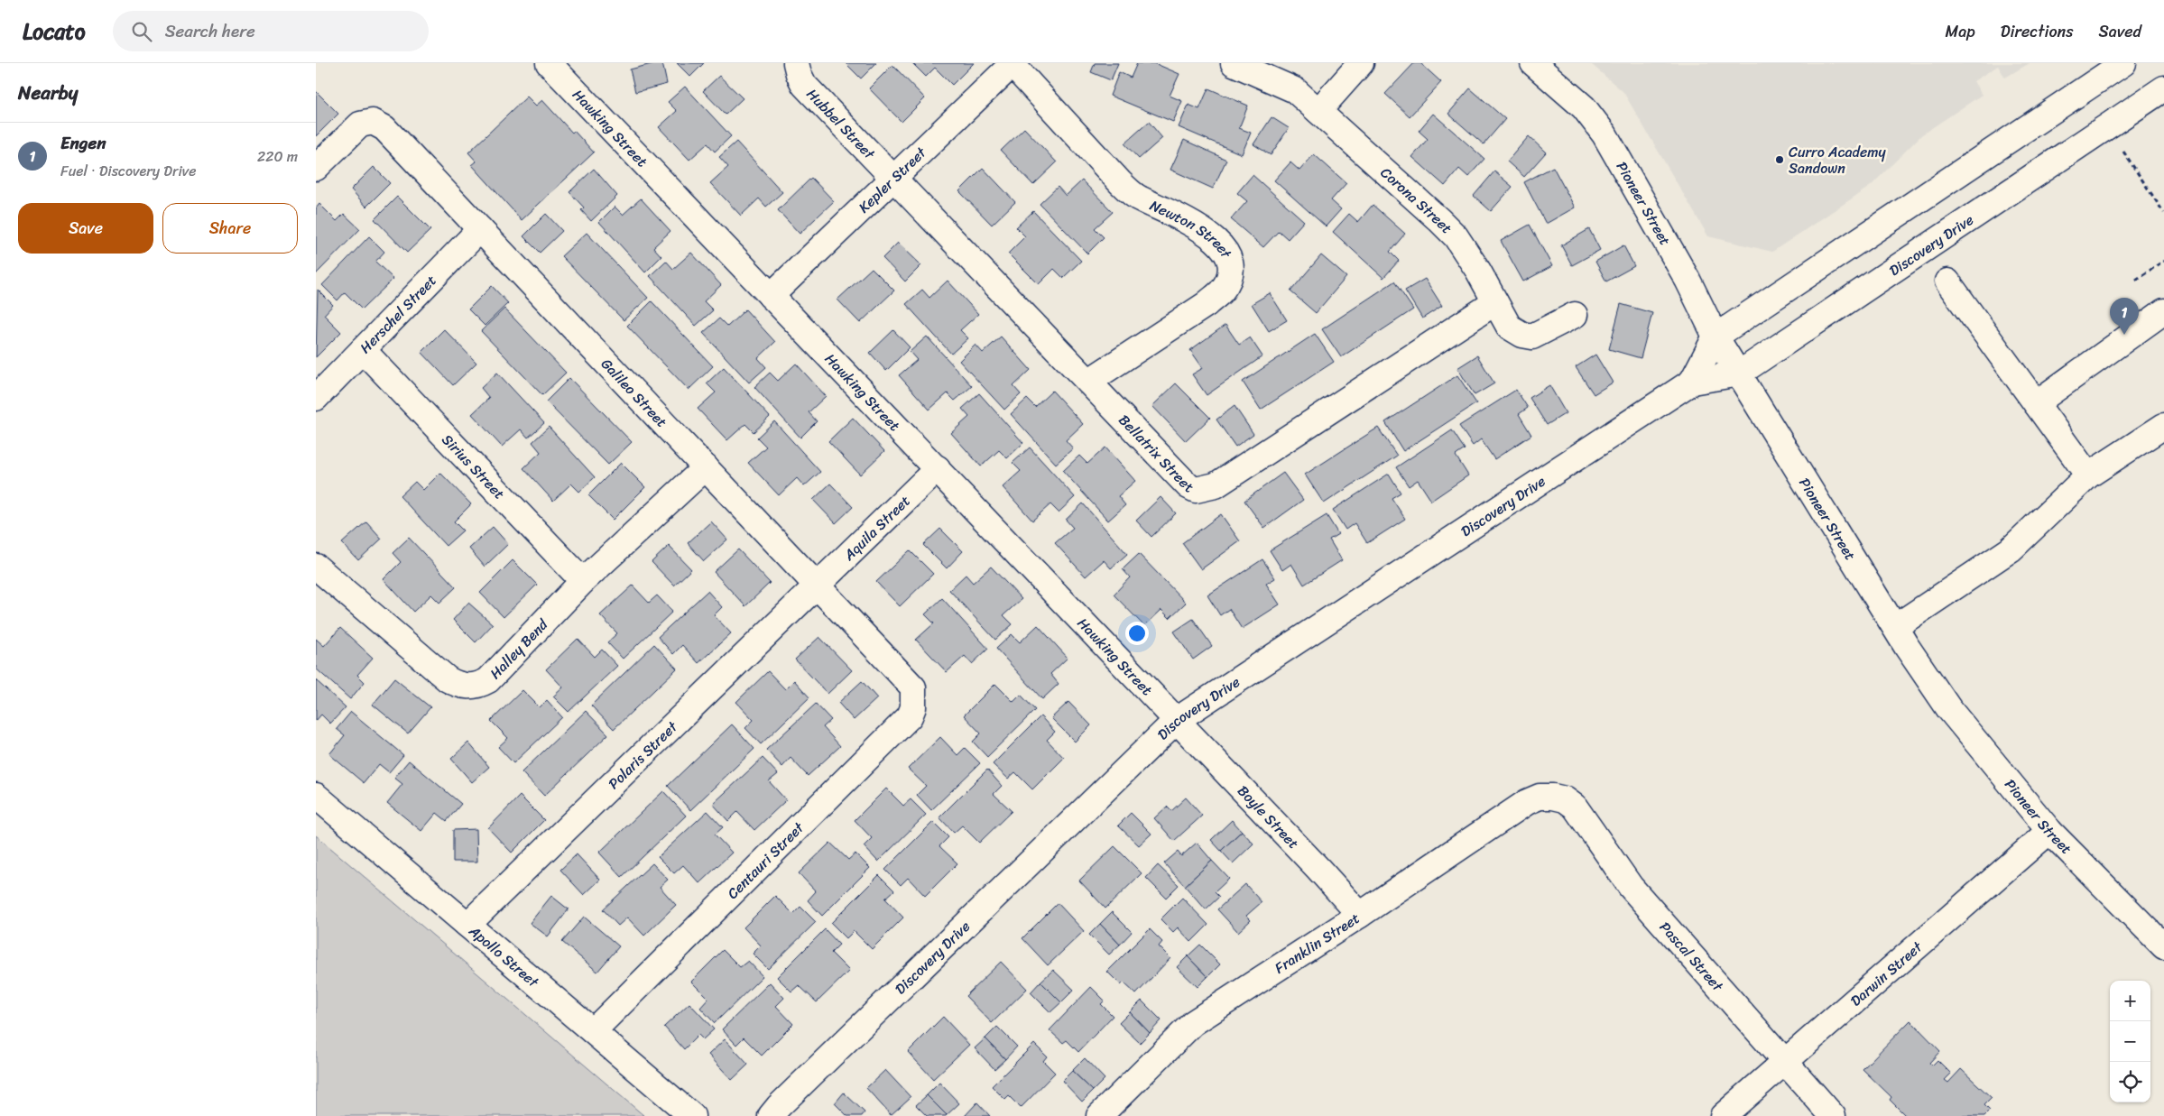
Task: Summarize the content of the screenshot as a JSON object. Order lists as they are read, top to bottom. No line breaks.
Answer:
{"streets":{"street":["Hubbel Street","Hawking Street","Kepler Street","Corona Street","Pioneer Street","Newton Street","Discovery Drive","Herschel Street","Galileo Street","Bellatrix Street","Sirius Street","Aquila Street","Halley Bend","Polaris Street","Boyle Street","Centauri Street","Franklin Street","Pascal Street","Apollo Street","Darwin Street"]},"crossings":[["Hubbel Street","Kepler Street"],["Hubbel Street","Bellatrix Street"],["Hawking Street","Kepler Street"],["Hawking Street","Discovery Drive"],["Hawking Street","Aquila Street"],["Hawking Street","Boyle Street"],["Kepler Street","Newton Street"],["Kepler Street","Bellatrix Street"],["Corona Street","Bellatrix Street"],["Pioneer Street","Discovery Drive"],["Pioneer Street","Darwin Street"],["Newton Street","Bellatrix Street"],["Discovery Drive","Boyle Street"],["Herschel Street","Galileo Street"],["Herschel Street","Sirius Street"],["Galileo Street","Aquila Street"],["Galileo Street","Halley Bend"],["Galileo Street","Polaris Street"],["Galileo Street","Centauri Street"],["Sirius Street","Halley Bend"],["Aquila Street","Polaris Street"],["Polaris Street","Apollo Street"],["Boyle Street","Franklin Street"],["Centauri Street","Apollo Street"],["Franklin Street","Pascal Street"],["Pascal Street","Darwin Street"]],"places":["Curro Academy Sandown"],"page":{"header":"Locato","search":"Search here","nav":["Map","Directions","Saved"],"heading":"Nearby","list":[{"mark":"1","name":"Engen","note":"Fuel · Discovery Drive","value":"220 m"}],"buttons":["Save","Share"],"pins":"1","map_buttons":["+","−"]}}
